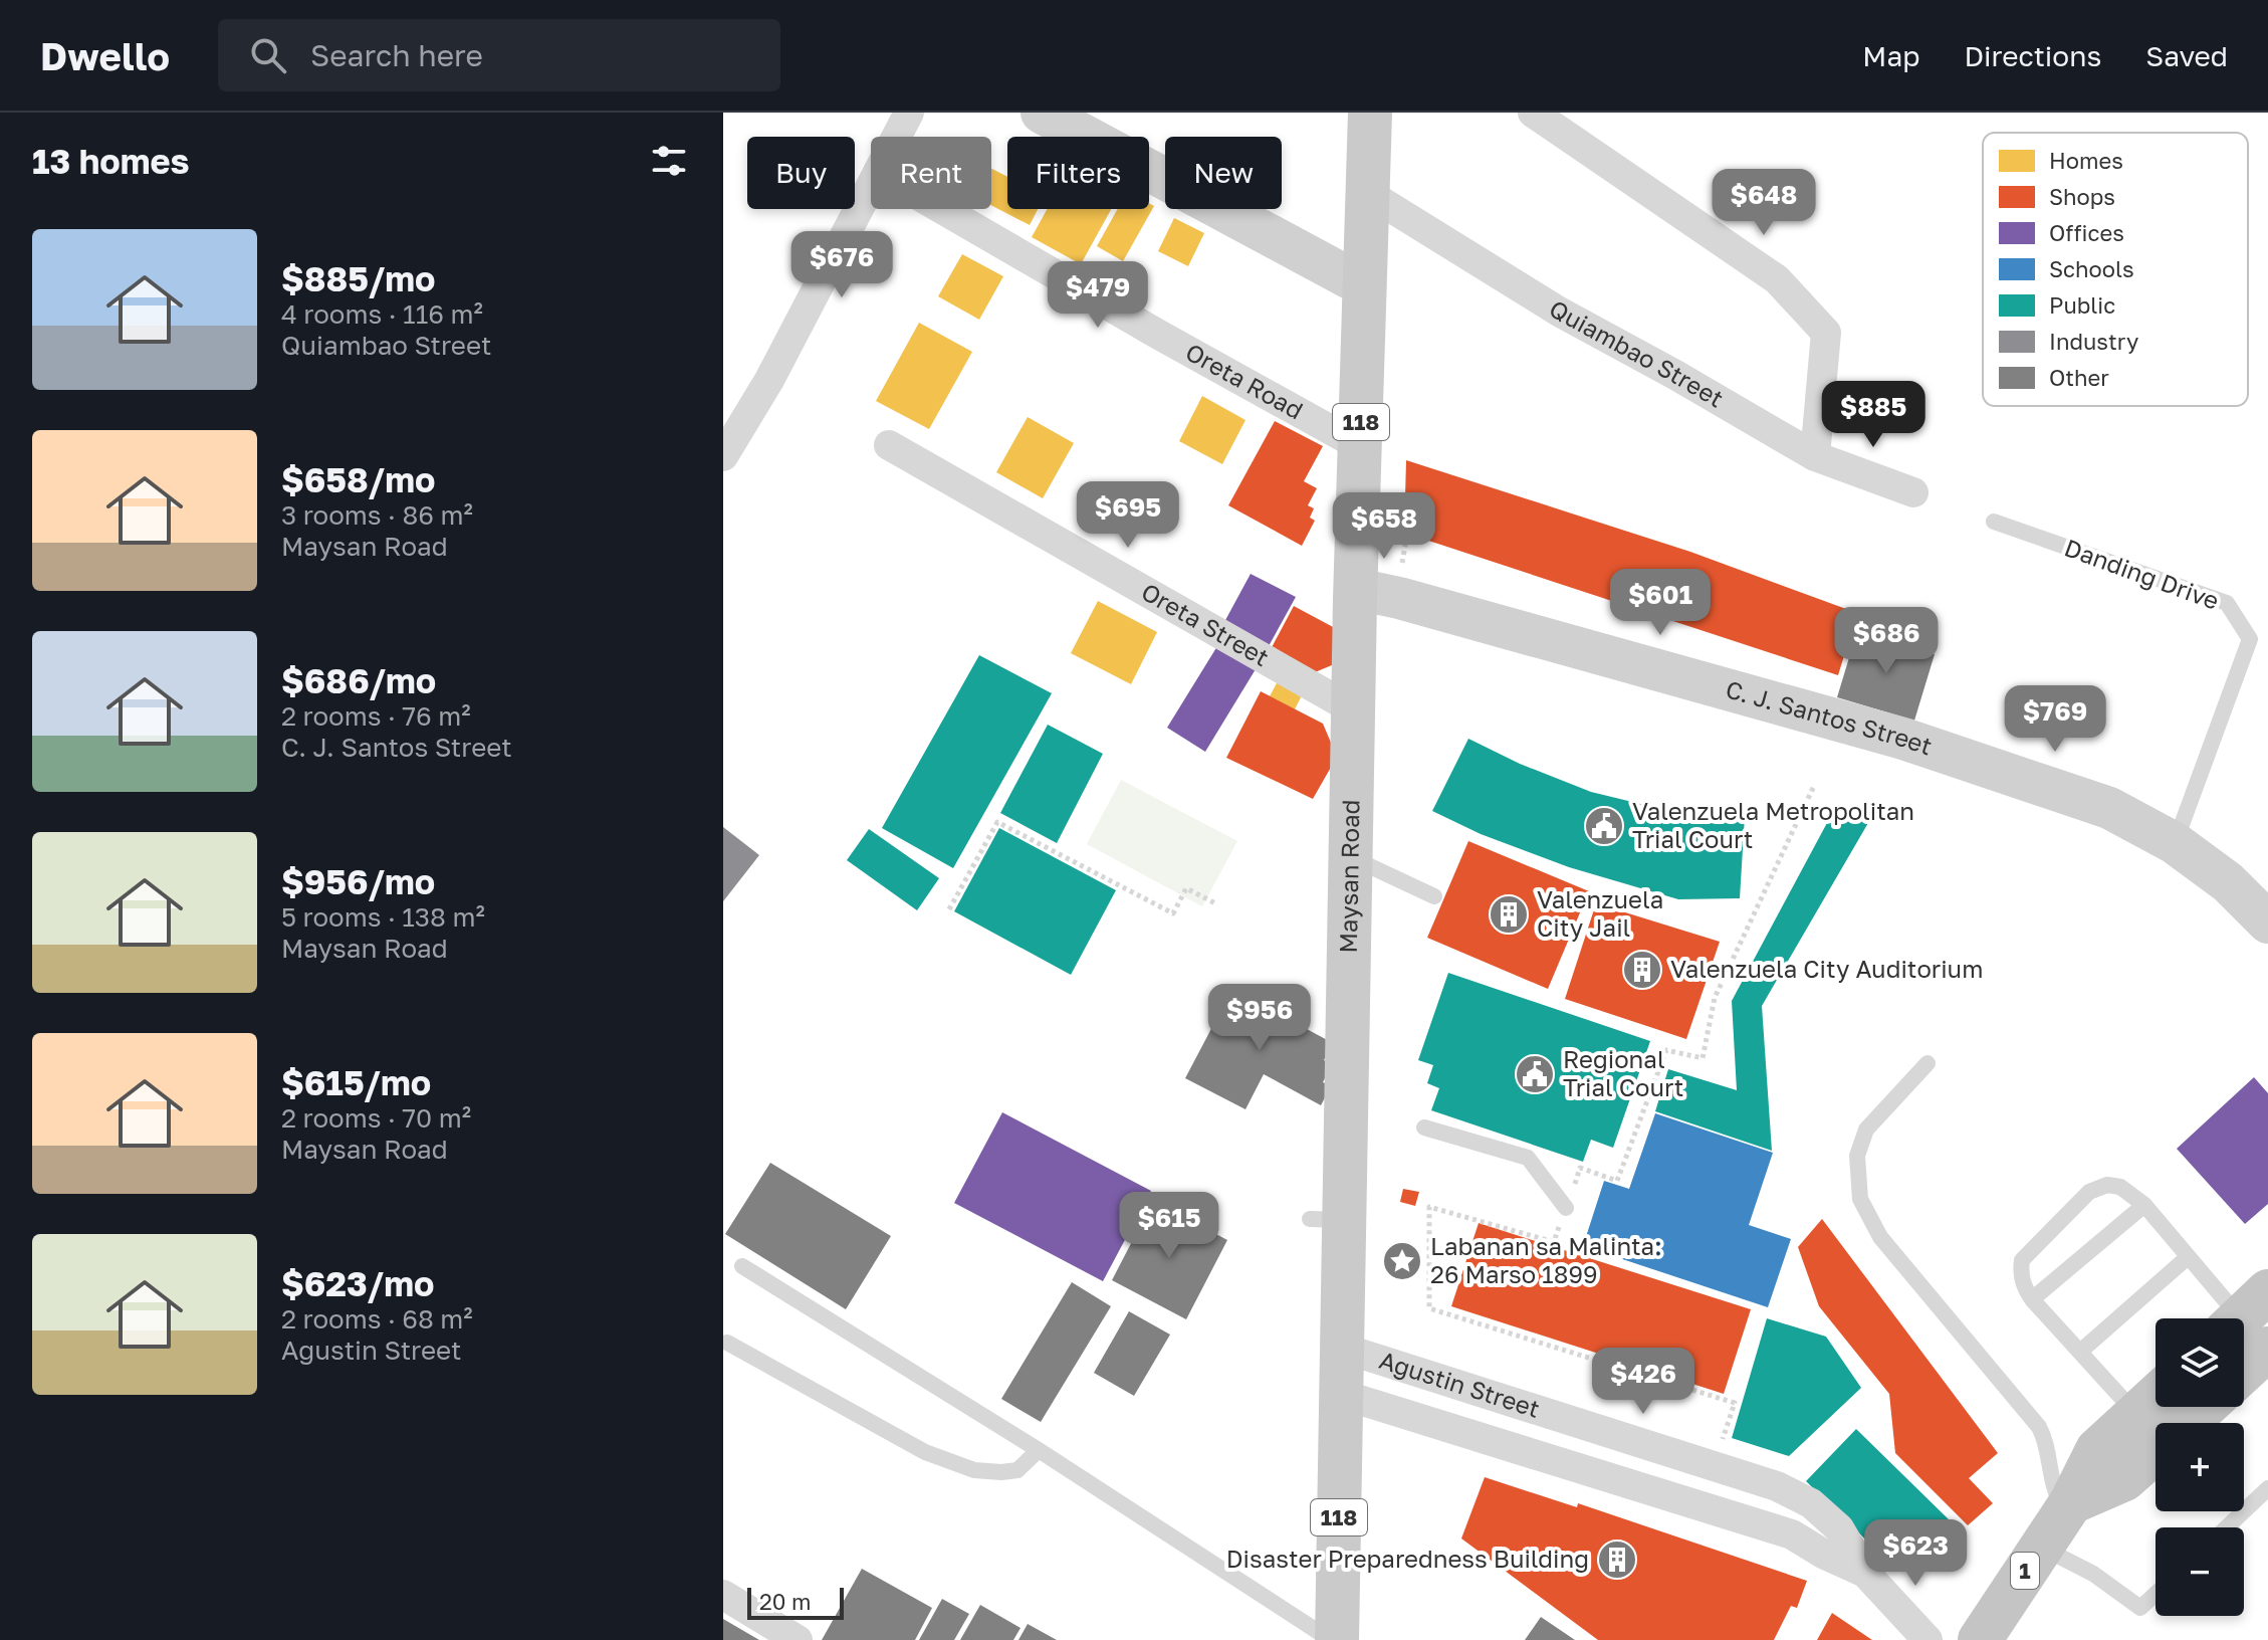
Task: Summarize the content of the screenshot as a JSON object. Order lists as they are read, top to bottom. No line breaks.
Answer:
{"streets":{"highway":["1"],"main road":["118","Maysan Road"],"street":["Quiambao Street","Oreta Road","Oreta Street","C. J. Santos Street","Agustin Street"],"lane":["Danding Drive"]},"crossings":[["Quiambao Street","Maysan Road"],["Oreta Road","Maysan Road"],["Danding Drive","C. J. Santos Street"],["Oreta Street","Maysan Road"],["C. J. Santos Street","Maysan Road"],["Maysan Road","Agustin Street"]],"places":{"public building":["Valenzuela Metropolitan Trial Court","Regional Trial Court"],"building":["Valenzuela City Jail","Valenzuela City Auditorium","Disaster Preparedness Building"],"place":["Labanan sa Malinta: 26 Marso 1899"]},"legend":["Homes","Shops","Offices","Schools","Public","Industry","Other"],"scale_bar":"20 m","page":{"header":"Dwello","search":"Search here","nav":["Map","Directions","Saved"],"heading":"13 homes","chip":["Buy","Rent","Filters","New"],"price":["$648","$676","$479","$885","$695","$658","$601","$686","$769","$956","$615","$426","$623"],"list":[{"name":"$885/mo","note":"4 rooms · 116 m² · Quiambao Street"},{"name":"$658/mo","note":"3 rooms · 86 m² · Maysan Road"},{"name":"$686/mo","note":"2 rooms · 76 m² · C. J. Santos Street"},{"name":"$956/mo","note":"5 rooms · 138 m² · Maysan Road"},{"name":"$615/mo","note":"2 rooms · 70 m² · Maysan Road"},{"name":"$623/mo","note":"2 rooms · 68 m² · Agustin Street"}],"map_buttons":["+","−"],"scale":"20 m"}}
